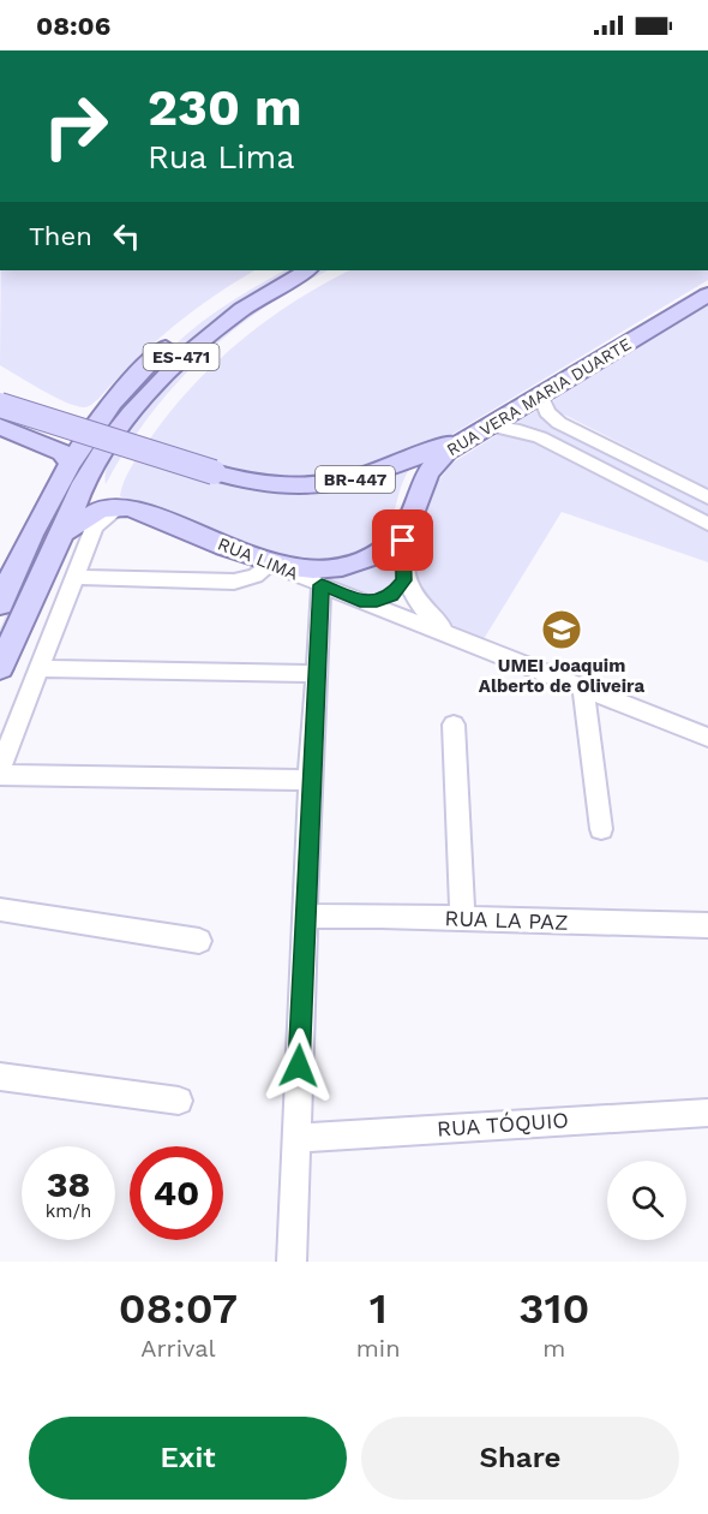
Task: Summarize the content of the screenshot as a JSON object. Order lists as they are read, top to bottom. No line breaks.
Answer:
{"streets":{"main road":["ES-471","RUA VERA MARIA DUARTE","BR-447","RUA LIMA"],"street":["RUA LA PAZ","RUA TÓQUIO"]},"crossings":[["ES-471","RUA LIMA"],["RUA VERA MARIA DUARTE","BR-447"],["RUA VERA MARIA DUARTE","RUA LIMA"]],"places":{"school or university":["UMEI Joaquim Alberto de Oliveira"]},"page":{"status":"08:06","turn":["230 m","Rua Lima"],"then":"Then","speed":"38 km/h","limit":"40","eta":["08:07","Arrival","1","min","310","m"],"buttons":["Exit","Share"]}}
